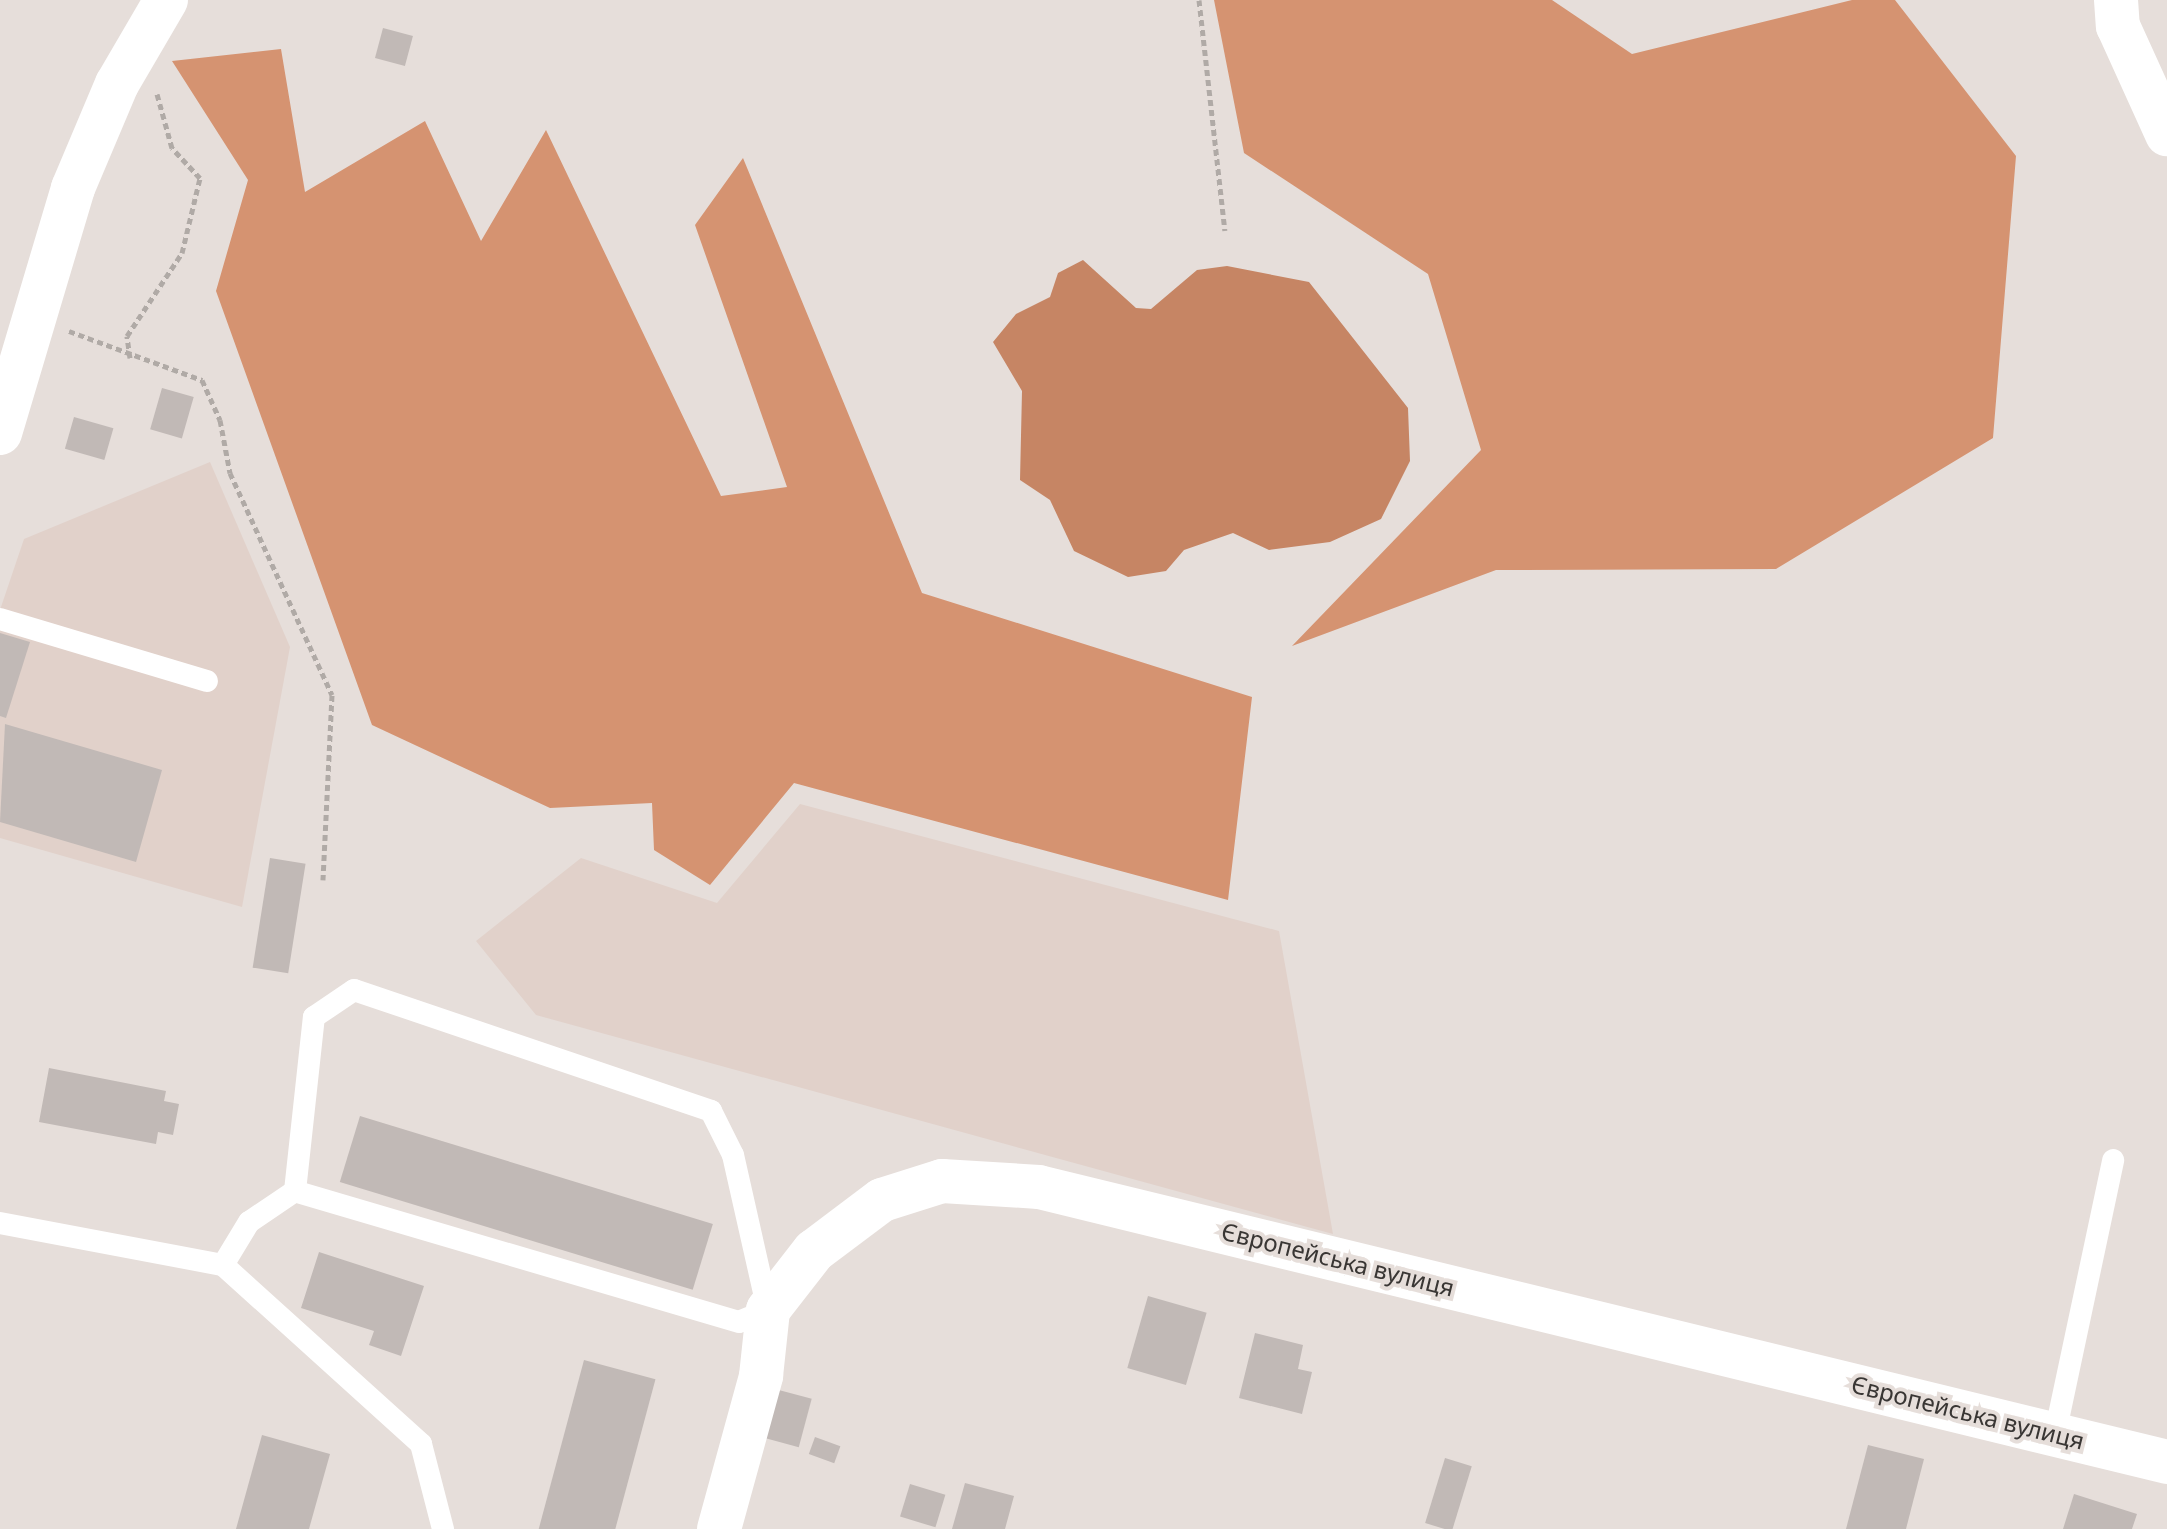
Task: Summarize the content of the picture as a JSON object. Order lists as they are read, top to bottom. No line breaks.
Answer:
{"streets":{"street":["Європейська вулиця"]}}
